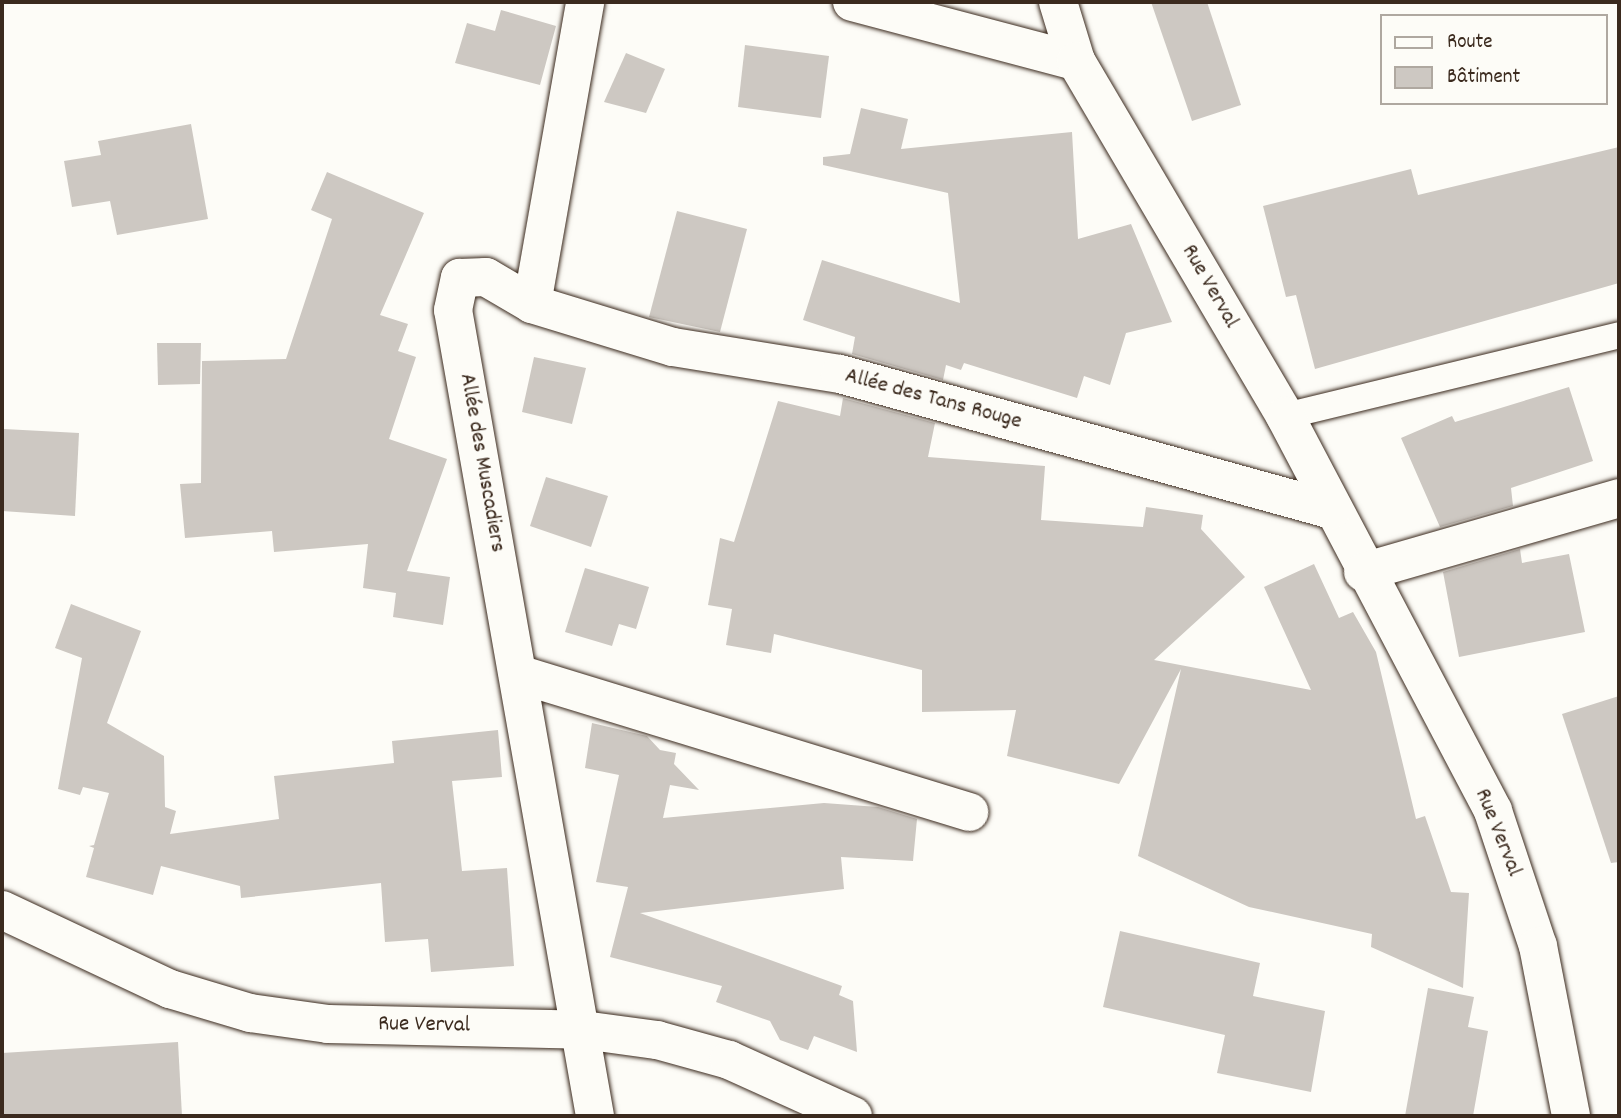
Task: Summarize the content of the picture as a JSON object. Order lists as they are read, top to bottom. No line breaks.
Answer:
{"streets":{"street":["Rue Verval","Allée des Tans Rouge","Allée des Muscadiers"]},"crossings":[["Rue Verval","Allée des Tans Rouge"],["Rue Verval","Allée des Muscadiers"],["Allée des Tans Rouge","Allée des Muscadiers"]],"legend":["Route","Bâtiment"]}
